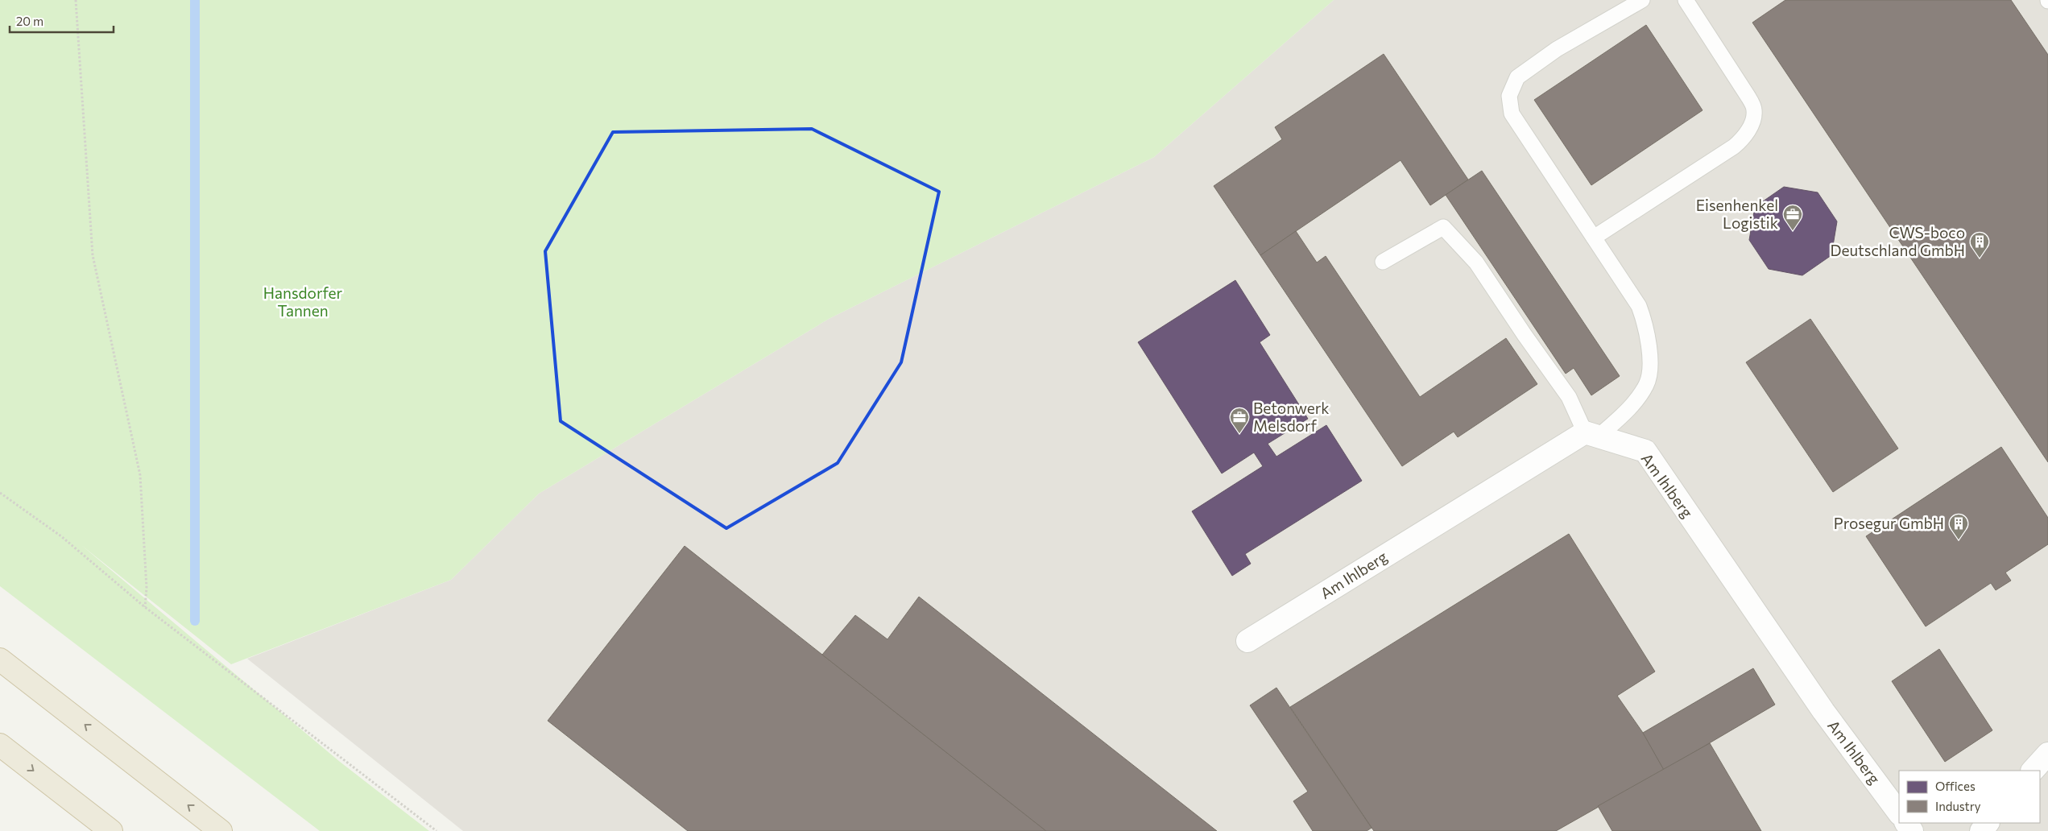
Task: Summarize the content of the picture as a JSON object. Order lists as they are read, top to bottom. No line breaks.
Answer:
{"streets":{"street":["Am Ihlberg"]},"parks":["Hansdorfer Tannen"],"places":{"office":["Eisenhenkel Logistik","Betonwerk Melsdorf"],"building":["CWS-boco Deutschland GmbH","Prosegur GmbH"]},"legend":["Offices","Industry"],"scale_bar":"20 m"}
